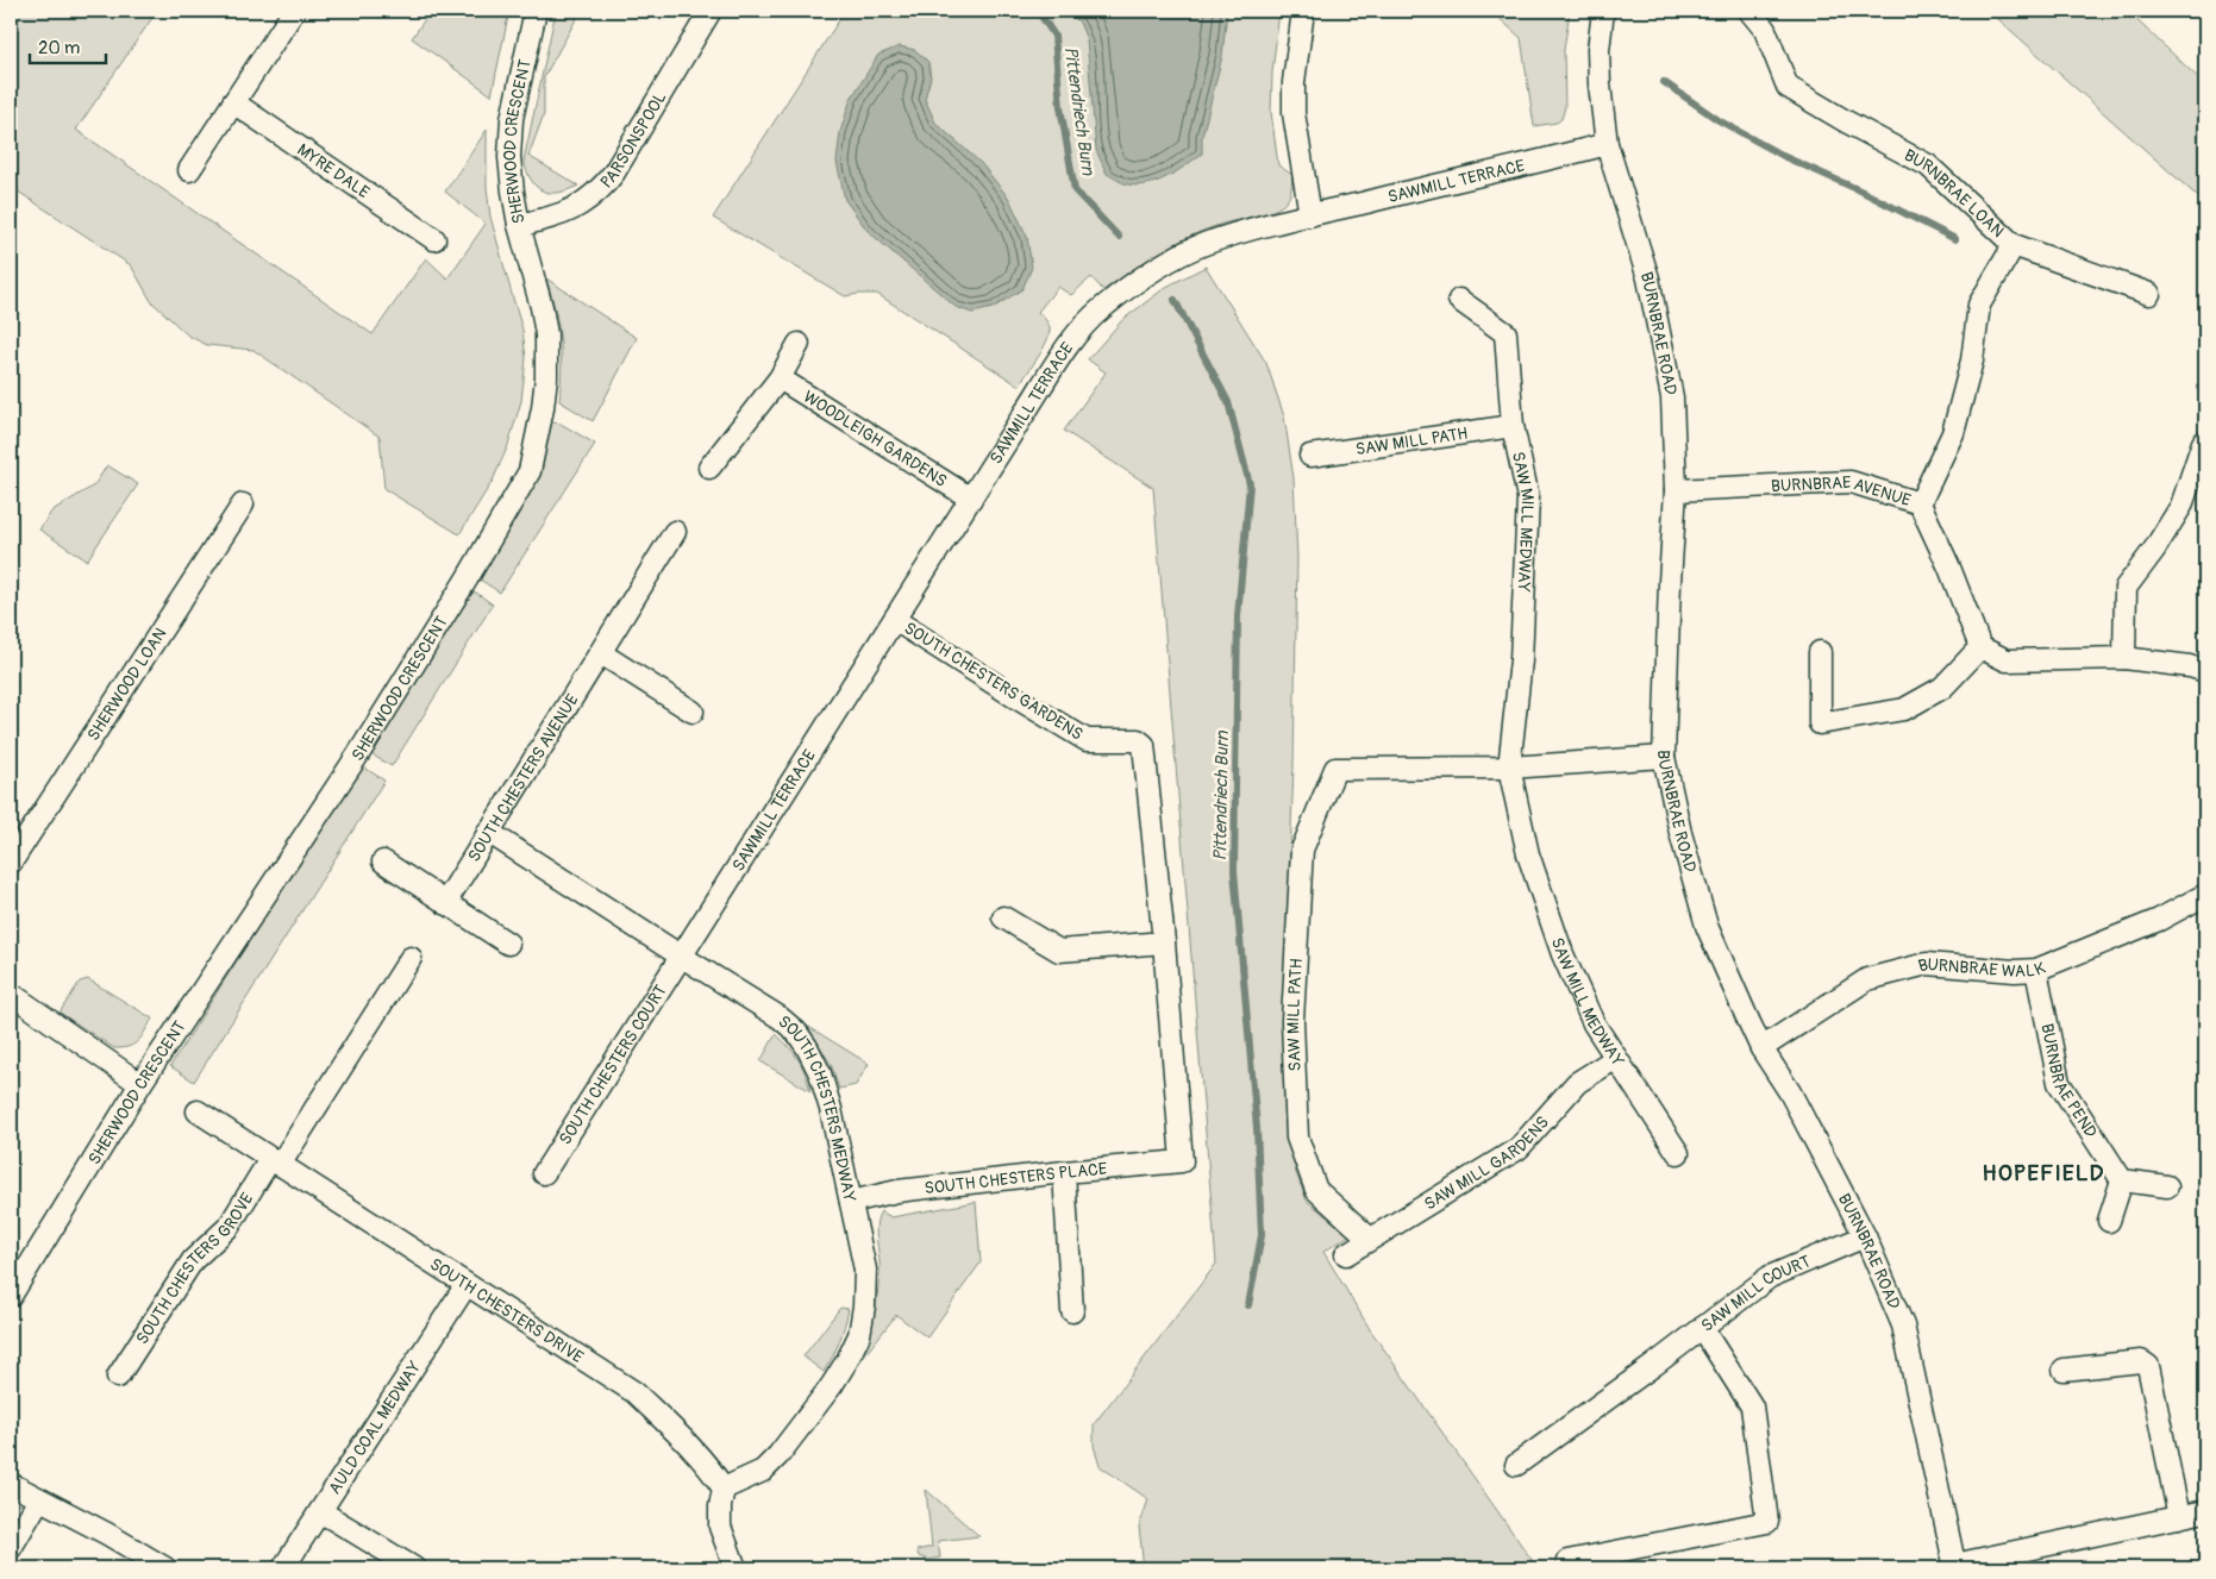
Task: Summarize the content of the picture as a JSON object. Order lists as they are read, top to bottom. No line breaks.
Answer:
{"streets":{"street":["PARSONSPOOL","SHERWOOD CRESCENT","MYRE DALE","SAWMILL TERRACE","BURNBRAE LOAN","BURNBRAE ROAD","WOODLEIGH GARDENS","SAW MILL PATH","BURNBRAE AVENUE","SAW MILL MEDWAY","SOUTH CHESTERS GARDENS","SHERWOOD LOAN","SOUTH CHESTERS AVENUE","BURNBRAE WALK","SOUTH CHESTERS COURT","BURNBRAE PEND","SOUTH CHESTERS MEDWAY","SAW MILL GARDENS","SOUTH CHESTERS PLACE","SOUTH CHESTERS GROVE","SAW MILL COURT","SOUTH CHESTERS DRIVE","AULD COAL MEDWAY"]},"crossings":[["PARSONSPOOL","SHERWOOD CRESCENT"],["SAWMILL TERRACE","BURNBRAE ROAD"],["SAWMILL TERRACE","WOODLEIGH GARDENS"],["SAWMILL TERRACE","SOUTH CHESTERS GARDENS"],["SAWMILL TERRACE","SOUTH CHESTERS COURT"],["SAWMILL TERRACE","SOUTH CHESTERS MEDWAY"],["BURNBRAE LOAN","BURNBRAE AVENUE"],["BURNBRAE ROAD","BURNBRAE AVENUE"],["BURNBRAE ROAD","BURNBRAE WALK"],["BURNBRAE ROAD","SAW MILL COURT"],["SAW MILL PATH","SAW MILL MEDWAY"],["SAW MILL PATH","SAW MILL GARDENS"],["SAW MILL MEDWAY","SAW MILL GARDENS"],["SOUTH CHESTERS GARDENS","SOUTH CHESTERS PLACE"],["SOUTH CHESTERS AVENUE","SOUTH CHESTERS MEDWAY"],["BURNBRAE WALK","BURNBRAE PEND"],["SOUTH CHESTERS COURT","SOUTH CHESTERS MEDWAY"],["SOUTH CHESTERS MEDWAY","SOUTH CHESTERS PLACE"],["SOUTH CHESTERS MEDWAY","SOUTH CHESTERS DRIVE"],["SOUTH CHESTERS GROVE","SOUTH CHESTERS DRIVE"],["SOUTH CHESTERS DRIVE","AULD COAL MEDWAY"]],"districts":["HOPEFIELD"],"water":["Pittendriech Burn"],"scale_bar":"20 m"}
